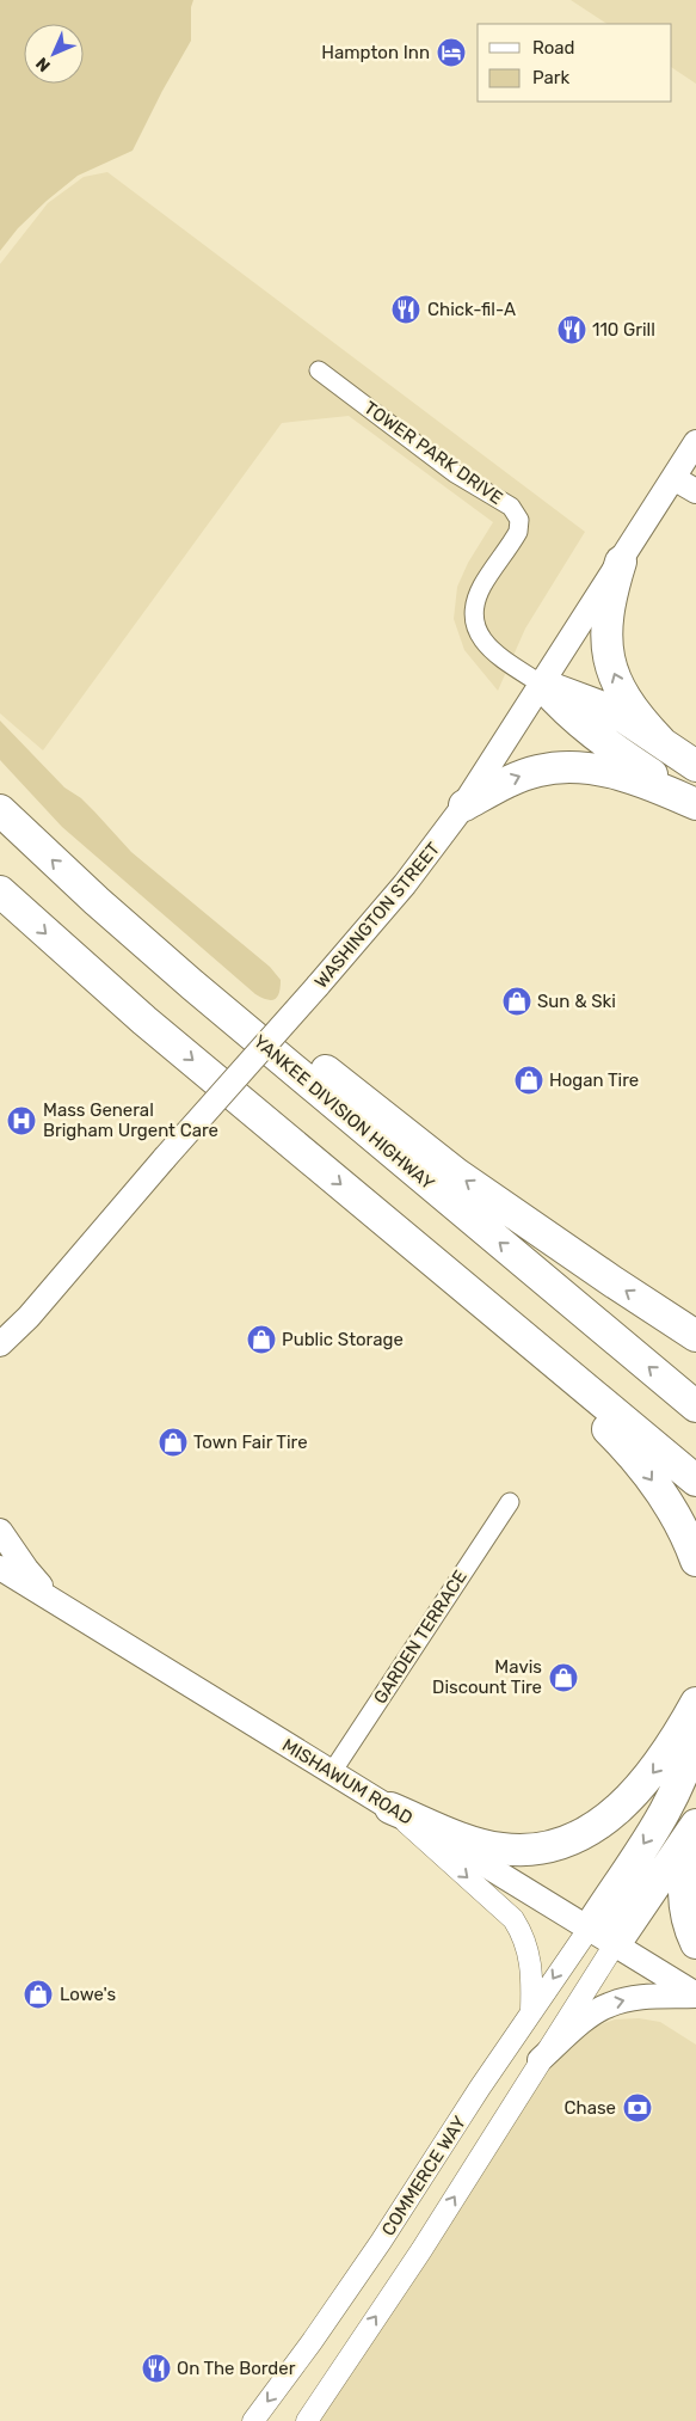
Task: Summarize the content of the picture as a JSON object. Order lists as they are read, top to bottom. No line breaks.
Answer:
{"streets":{"highway":["YANKEE DIVISION HIGHWAY"],"main road":["WASHINGTON STREET","MISHAWUM ROAD"],"street":["TOWER PARK DRIVE","GARDEN TERRACE","COMMERCE WAY"]},"crossings":[["TOWER PARK DRIVE","WASHINGTON STREET"],["GARDEN TERRACE","MISHAWUM ROAD"],["MISHAWUM ROAD","COMMERCE WAY"]],"places":{"hotel":["Hampton Inn"],"restaurant":["Chick-fil-A","110 Grill","On The Border"],"shop":["Sun & Ski","Hogan Tire","Public Storage","Town Fair Tire","Mavis Discount Tire","Lowe's"],"hospital":["Mass General Brigham Urgent Care"],"bank":["Chase"]},"legend":["Road","Park"],"north":"bottom left"}
